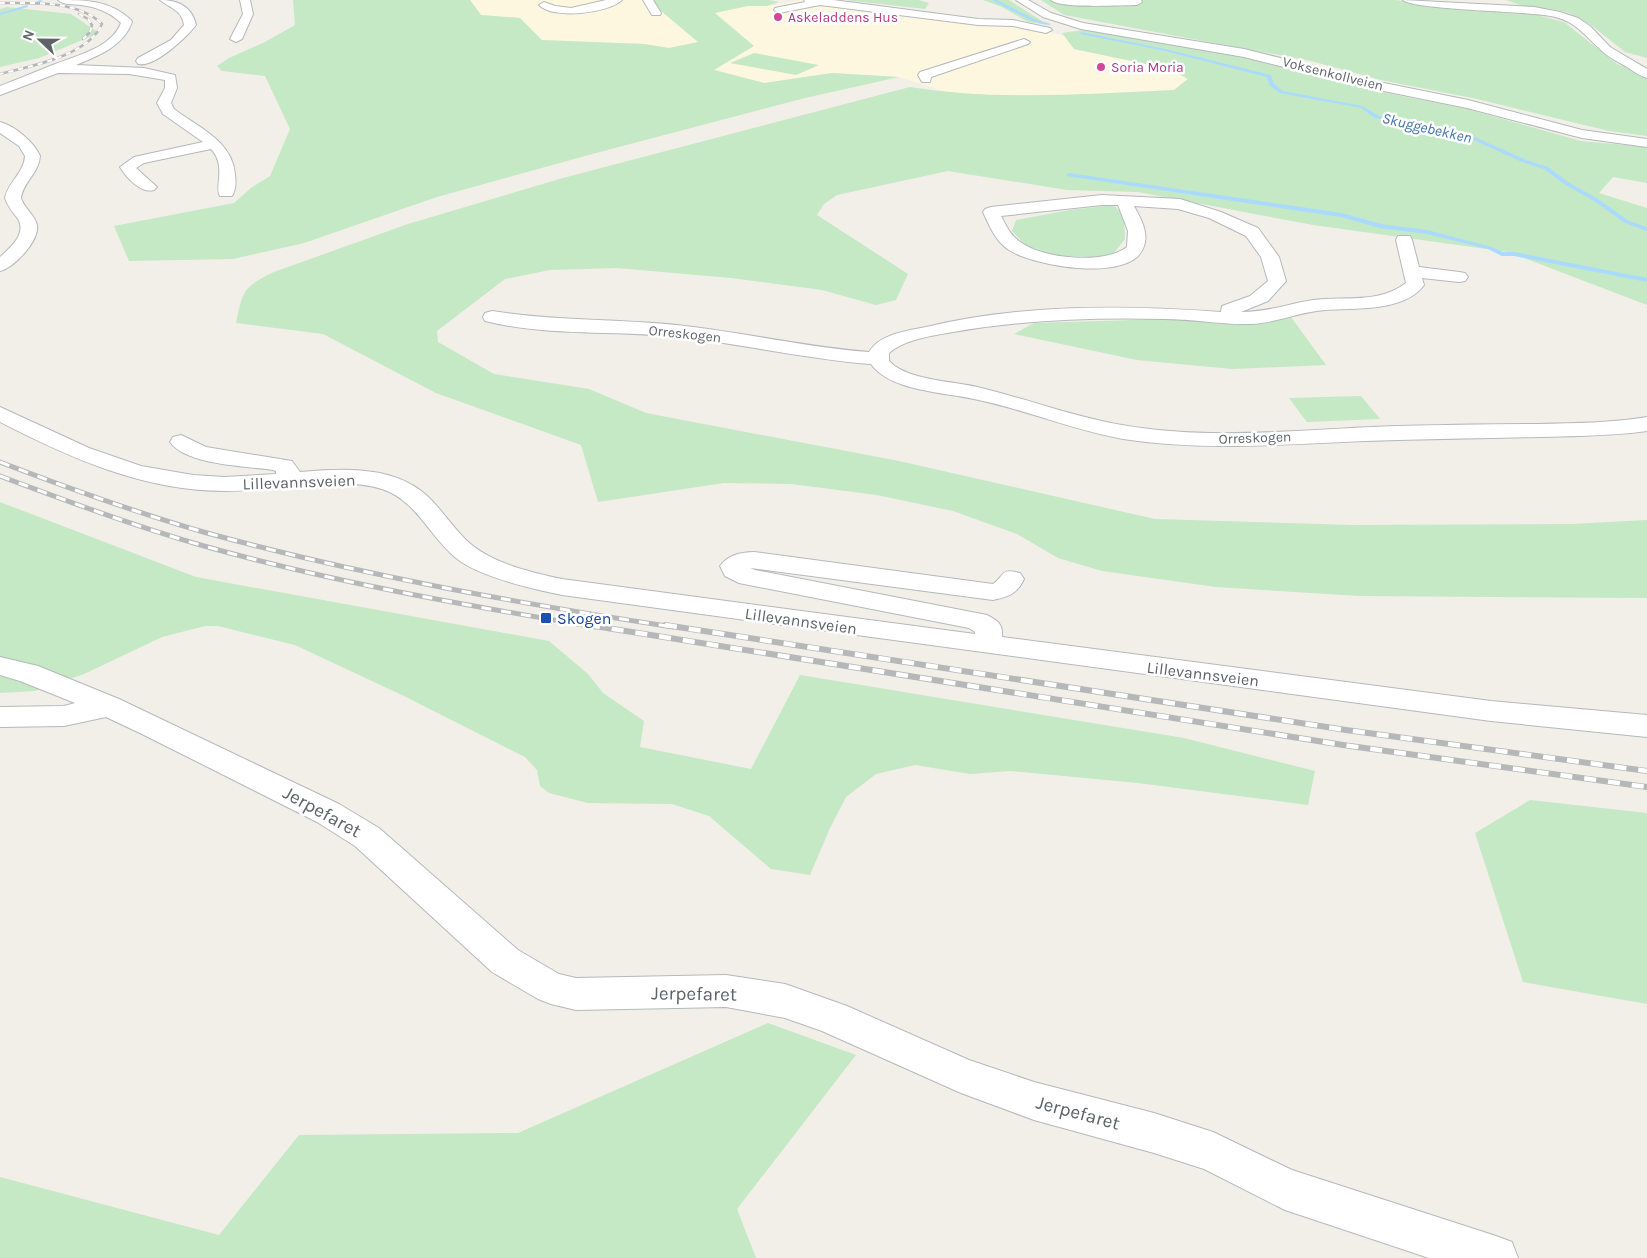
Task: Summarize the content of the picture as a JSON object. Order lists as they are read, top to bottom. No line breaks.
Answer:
{"streets":{"street":["Voksenkollveien","Orreskogen","Lillevannsveien","Jerpefaret"]},"water":["Skuggebekken"],"places":{"other":["Askeladdens Hus","Soria Moria"],"transit":["Skogen"]},"north":"left"}
